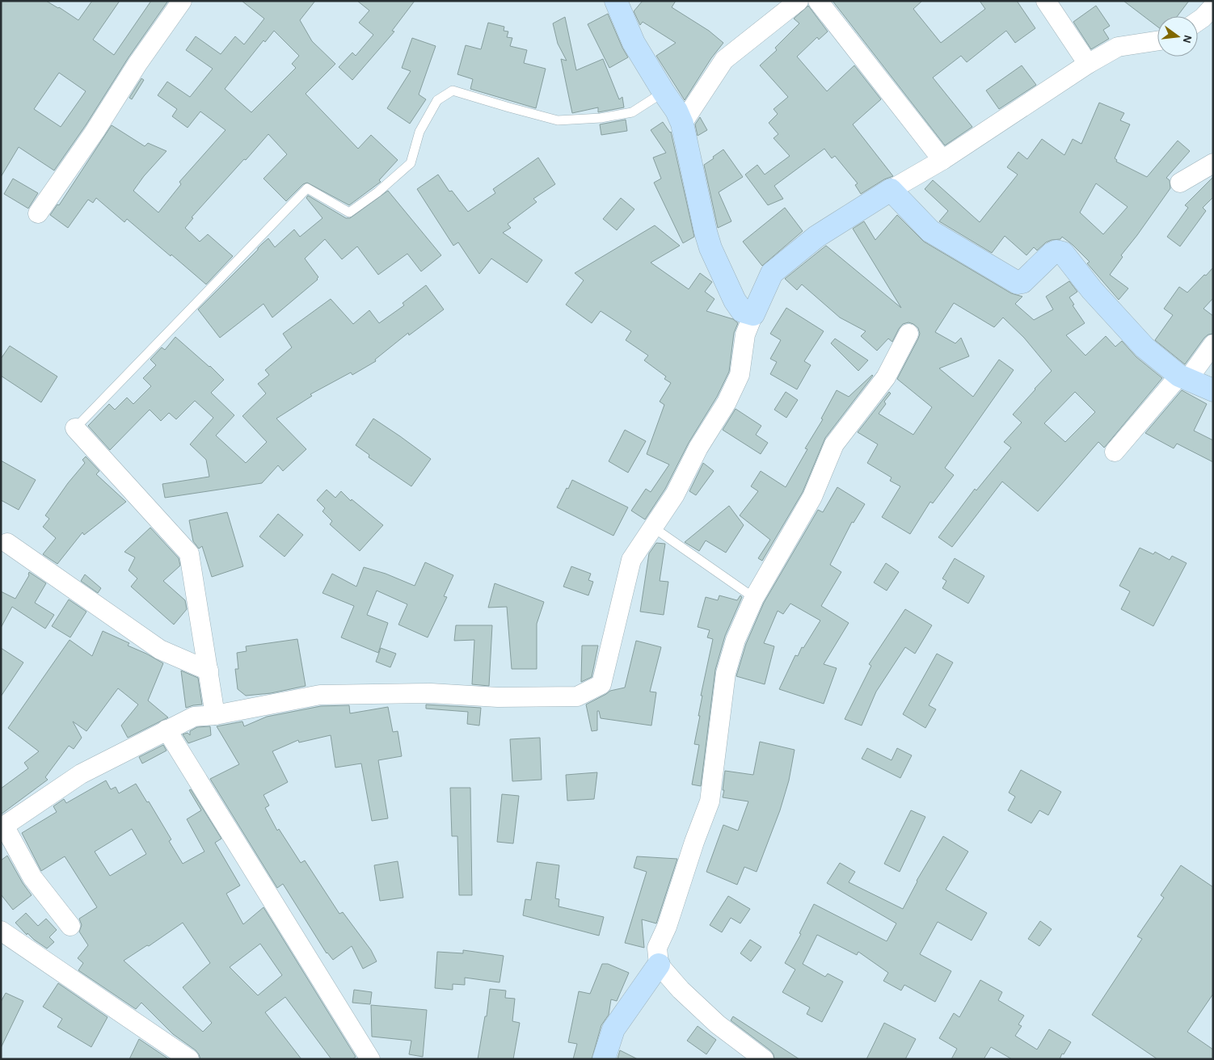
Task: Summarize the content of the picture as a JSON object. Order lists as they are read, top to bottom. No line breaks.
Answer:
{"north":"right"}
